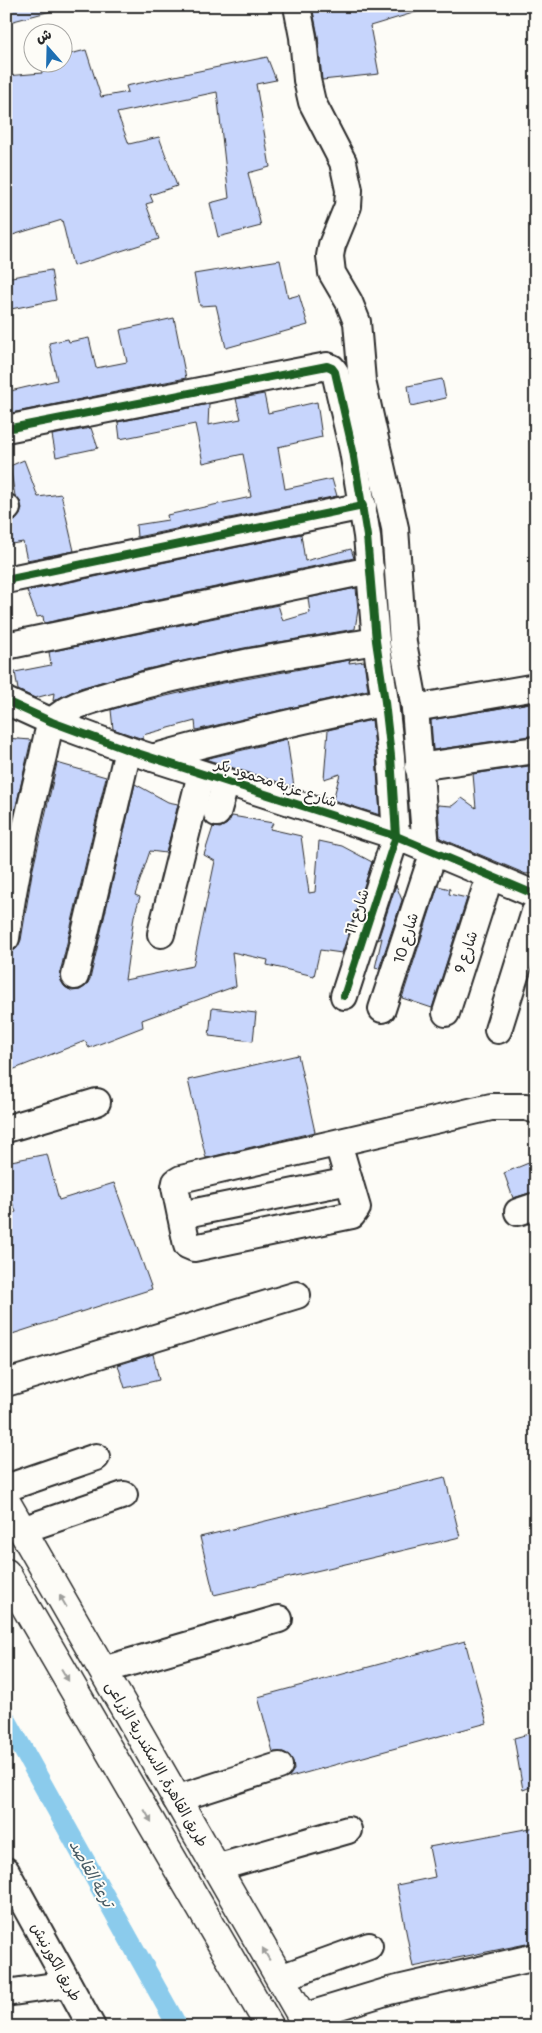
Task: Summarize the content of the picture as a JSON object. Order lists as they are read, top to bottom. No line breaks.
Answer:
{"streets":{"highway":["طريق القاهرة, الاسكندرية الزراعى"],"street":["شارع عزبة محمود بكر","شارع 11","شارع 10","شارع 9","طريق الكورنيش"]},"crossings":[["شارع عزبة محمود بكر","شارع 11"],["شارع عزبة محمود بكر","شارع 10"],["شارع عزبة محمود بكر","شارع 9"]],"water":["ترعة القاصد"],"north":"top"}
